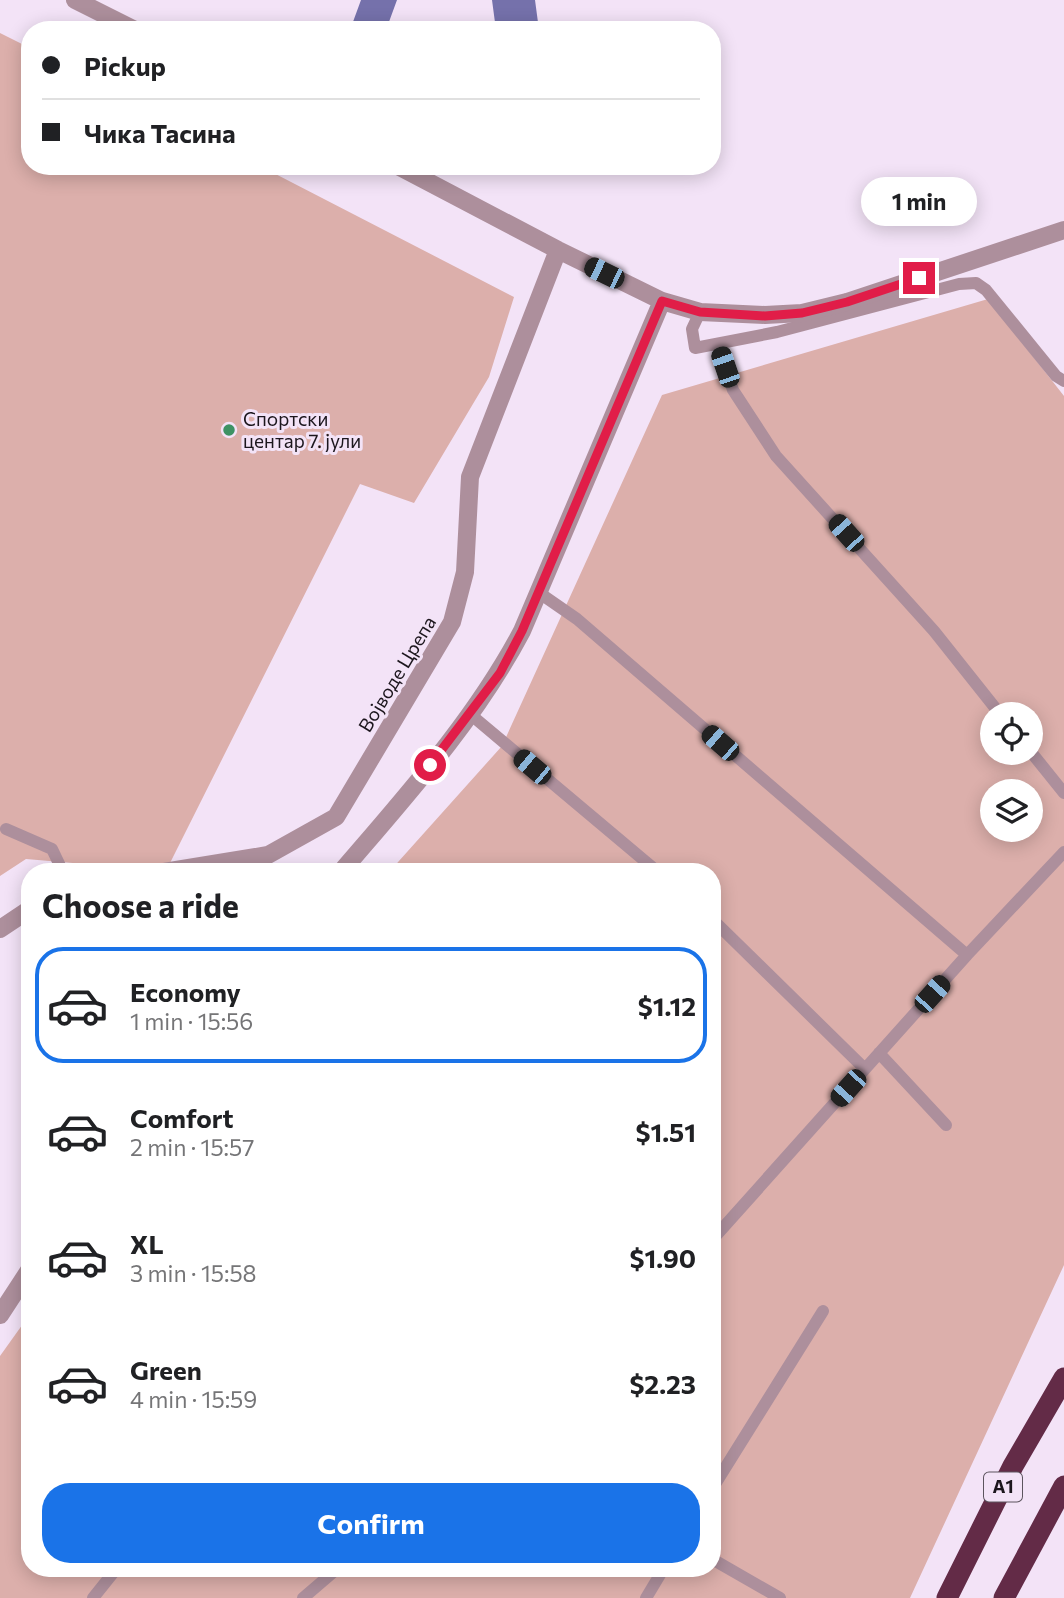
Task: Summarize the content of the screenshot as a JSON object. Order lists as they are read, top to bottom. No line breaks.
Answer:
{"streets":{"highway":["A1"],"street":["Војводе Црепа"]},"places":["Спортски центар 7. јули"],"page":{"banner":["Pickup","Чика Тасина"],"bubble":"1 min","heading":"Choose a ride","list":[{"name":"Economy","note":"1 min · 15:56","value":"$1.12"},{"name":"Comfort","note":"2 min · 15:57","value":"$1.51"},{"name":"XL","note":"3 min · 15:58","value":"$1.90"},{"name":"Green","note":"4 min · 15:59","value":"$2.23"}],"buttons":"Confirm"}}
